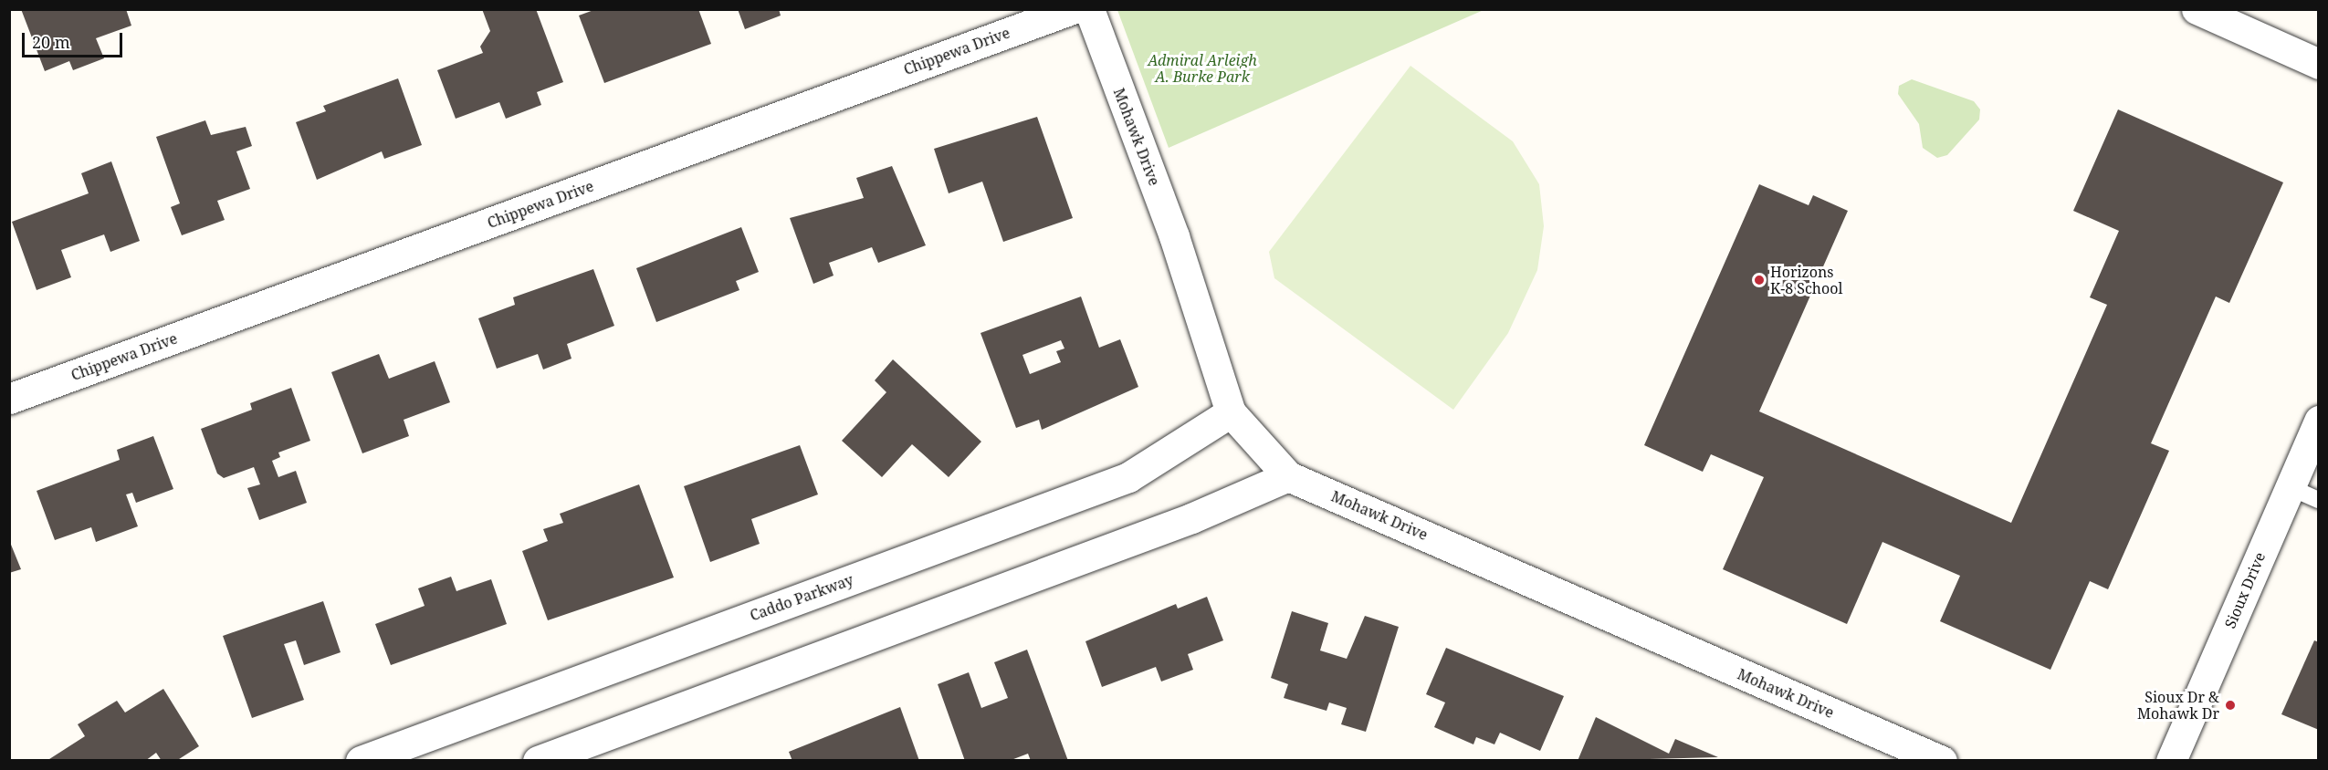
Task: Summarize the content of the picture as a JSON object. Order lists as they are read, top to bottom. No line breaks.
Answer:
{"streets":{"street":["Chippewa Drive","Mohawk Drive","Sioux Drive","Caddo Parkway"]},"crossings":[["Mohawk Drive","Caddo Parkway"]],"parks":["Admiral Arleigh A. Burke Park"],"places":["Horizons K-8 School","Sioux Dr & Mohawk Dr"],"scale_bar":"20 m"}
